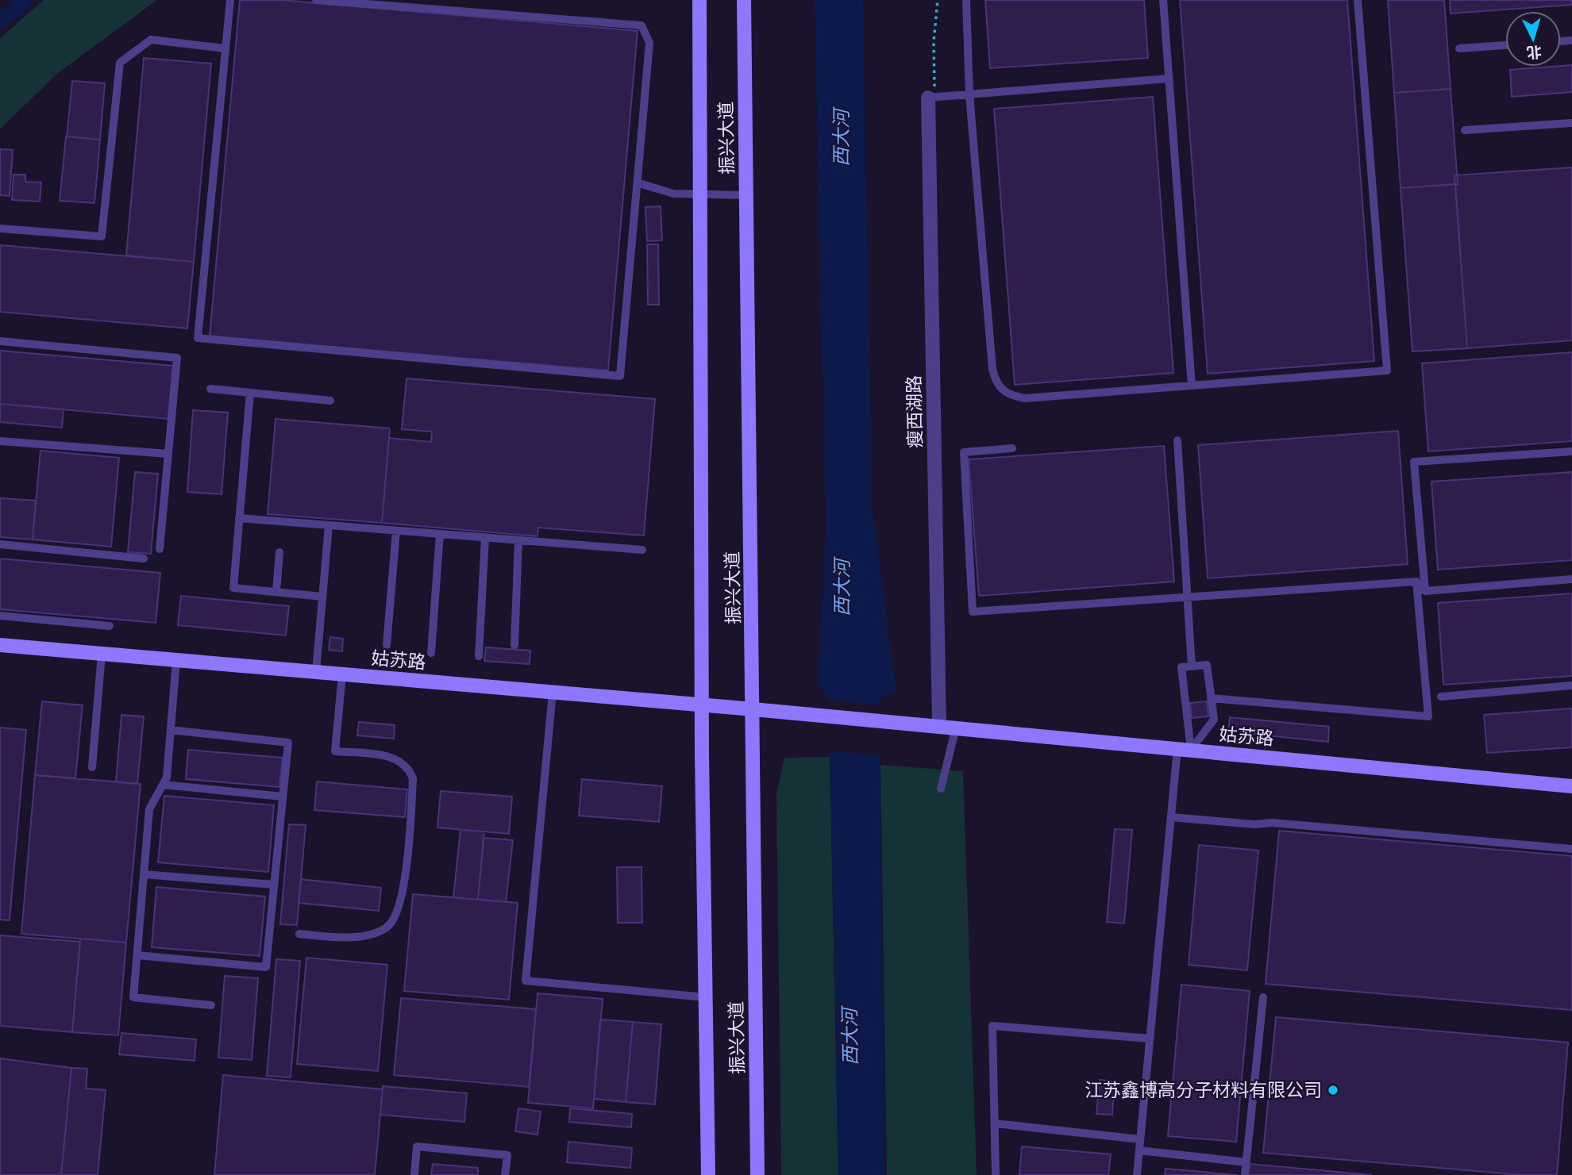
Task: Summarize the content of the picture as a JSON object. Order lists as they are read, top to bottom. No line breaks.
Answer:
{"streets":{"main road":["振兴大道","姑苏路"],"street":["瘦西湖路"]},"crossings":[["振兴大道","姑苏路"],["瘦西湖路","姑苏路"]],"water":["西大河"],"places":["江苏鑫博高分子材料有限公司"],"north":"bottom"}
